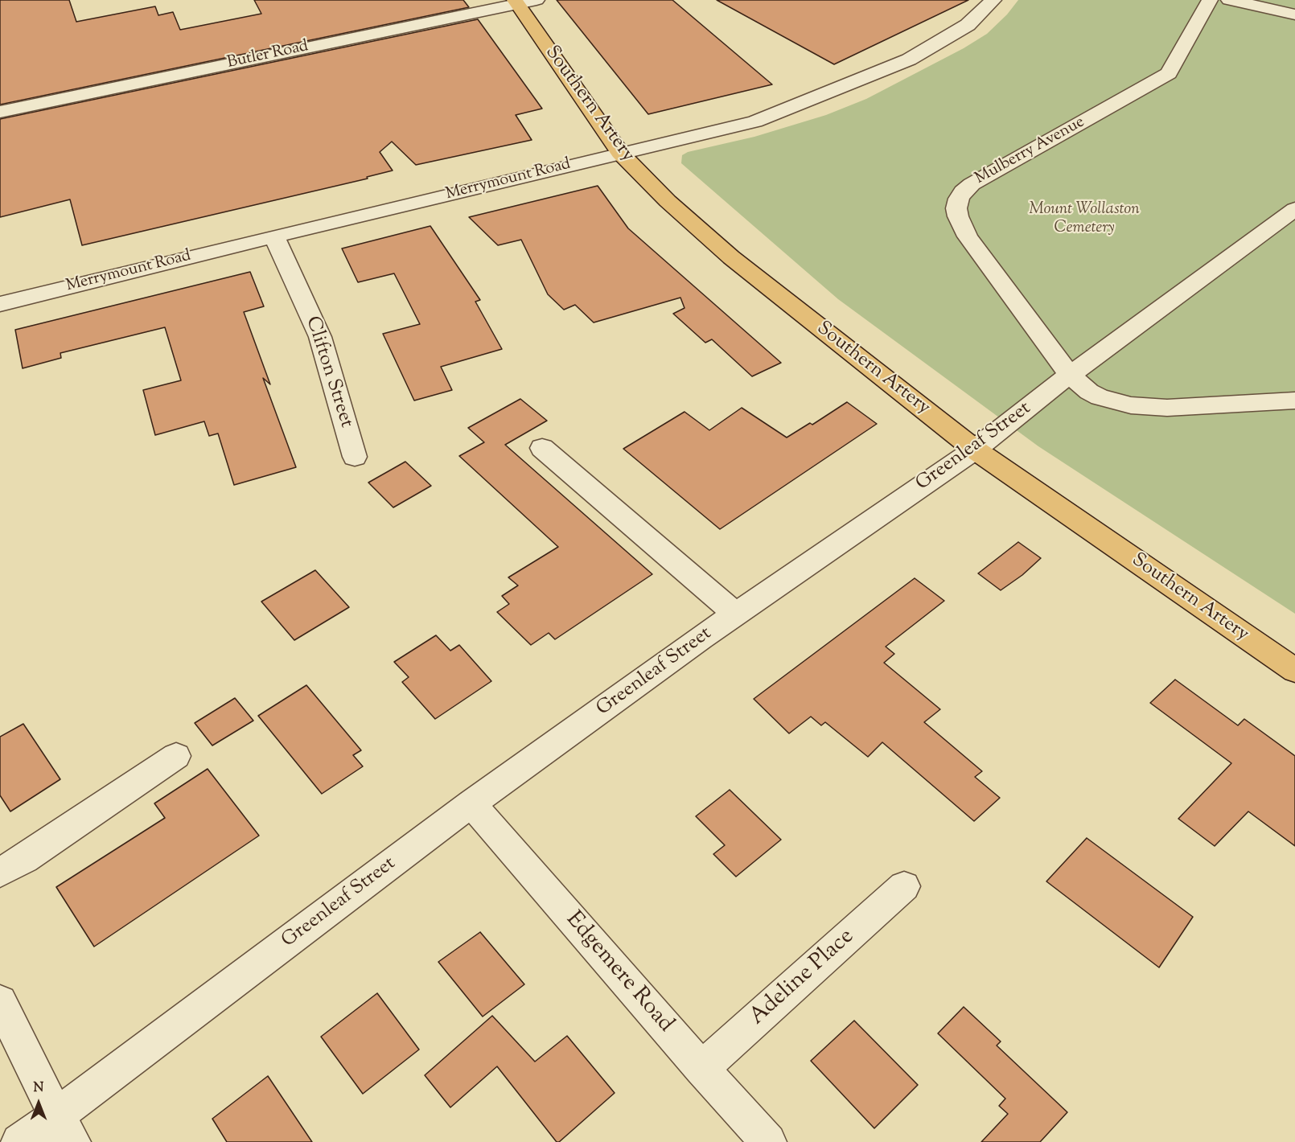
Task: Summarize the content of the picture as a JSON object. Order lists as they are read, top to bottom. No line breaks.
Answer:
{"streets":{"main road":["Southern Artery"],"street":["Butler Road","Mulberry Avenue","Merrymount Road","Clifton Street","Greenleaf Street","Edgemere Road","Adeline Place"]},"crossings":[["Butler Road","Southern Artery"],["Southern Artery","Merrymount Road"],["Southern Artery","Greenleaf Street"],["Mulberry Avenue","Greenleaf Street"],["Merrymount Road","Clifton Street"],["Greenleaf Street","Edgemere Road"],["Edgemere Road","Adeline Place"]],"parks":["Mount Wollaston Cemetery"],"north":"top"}
